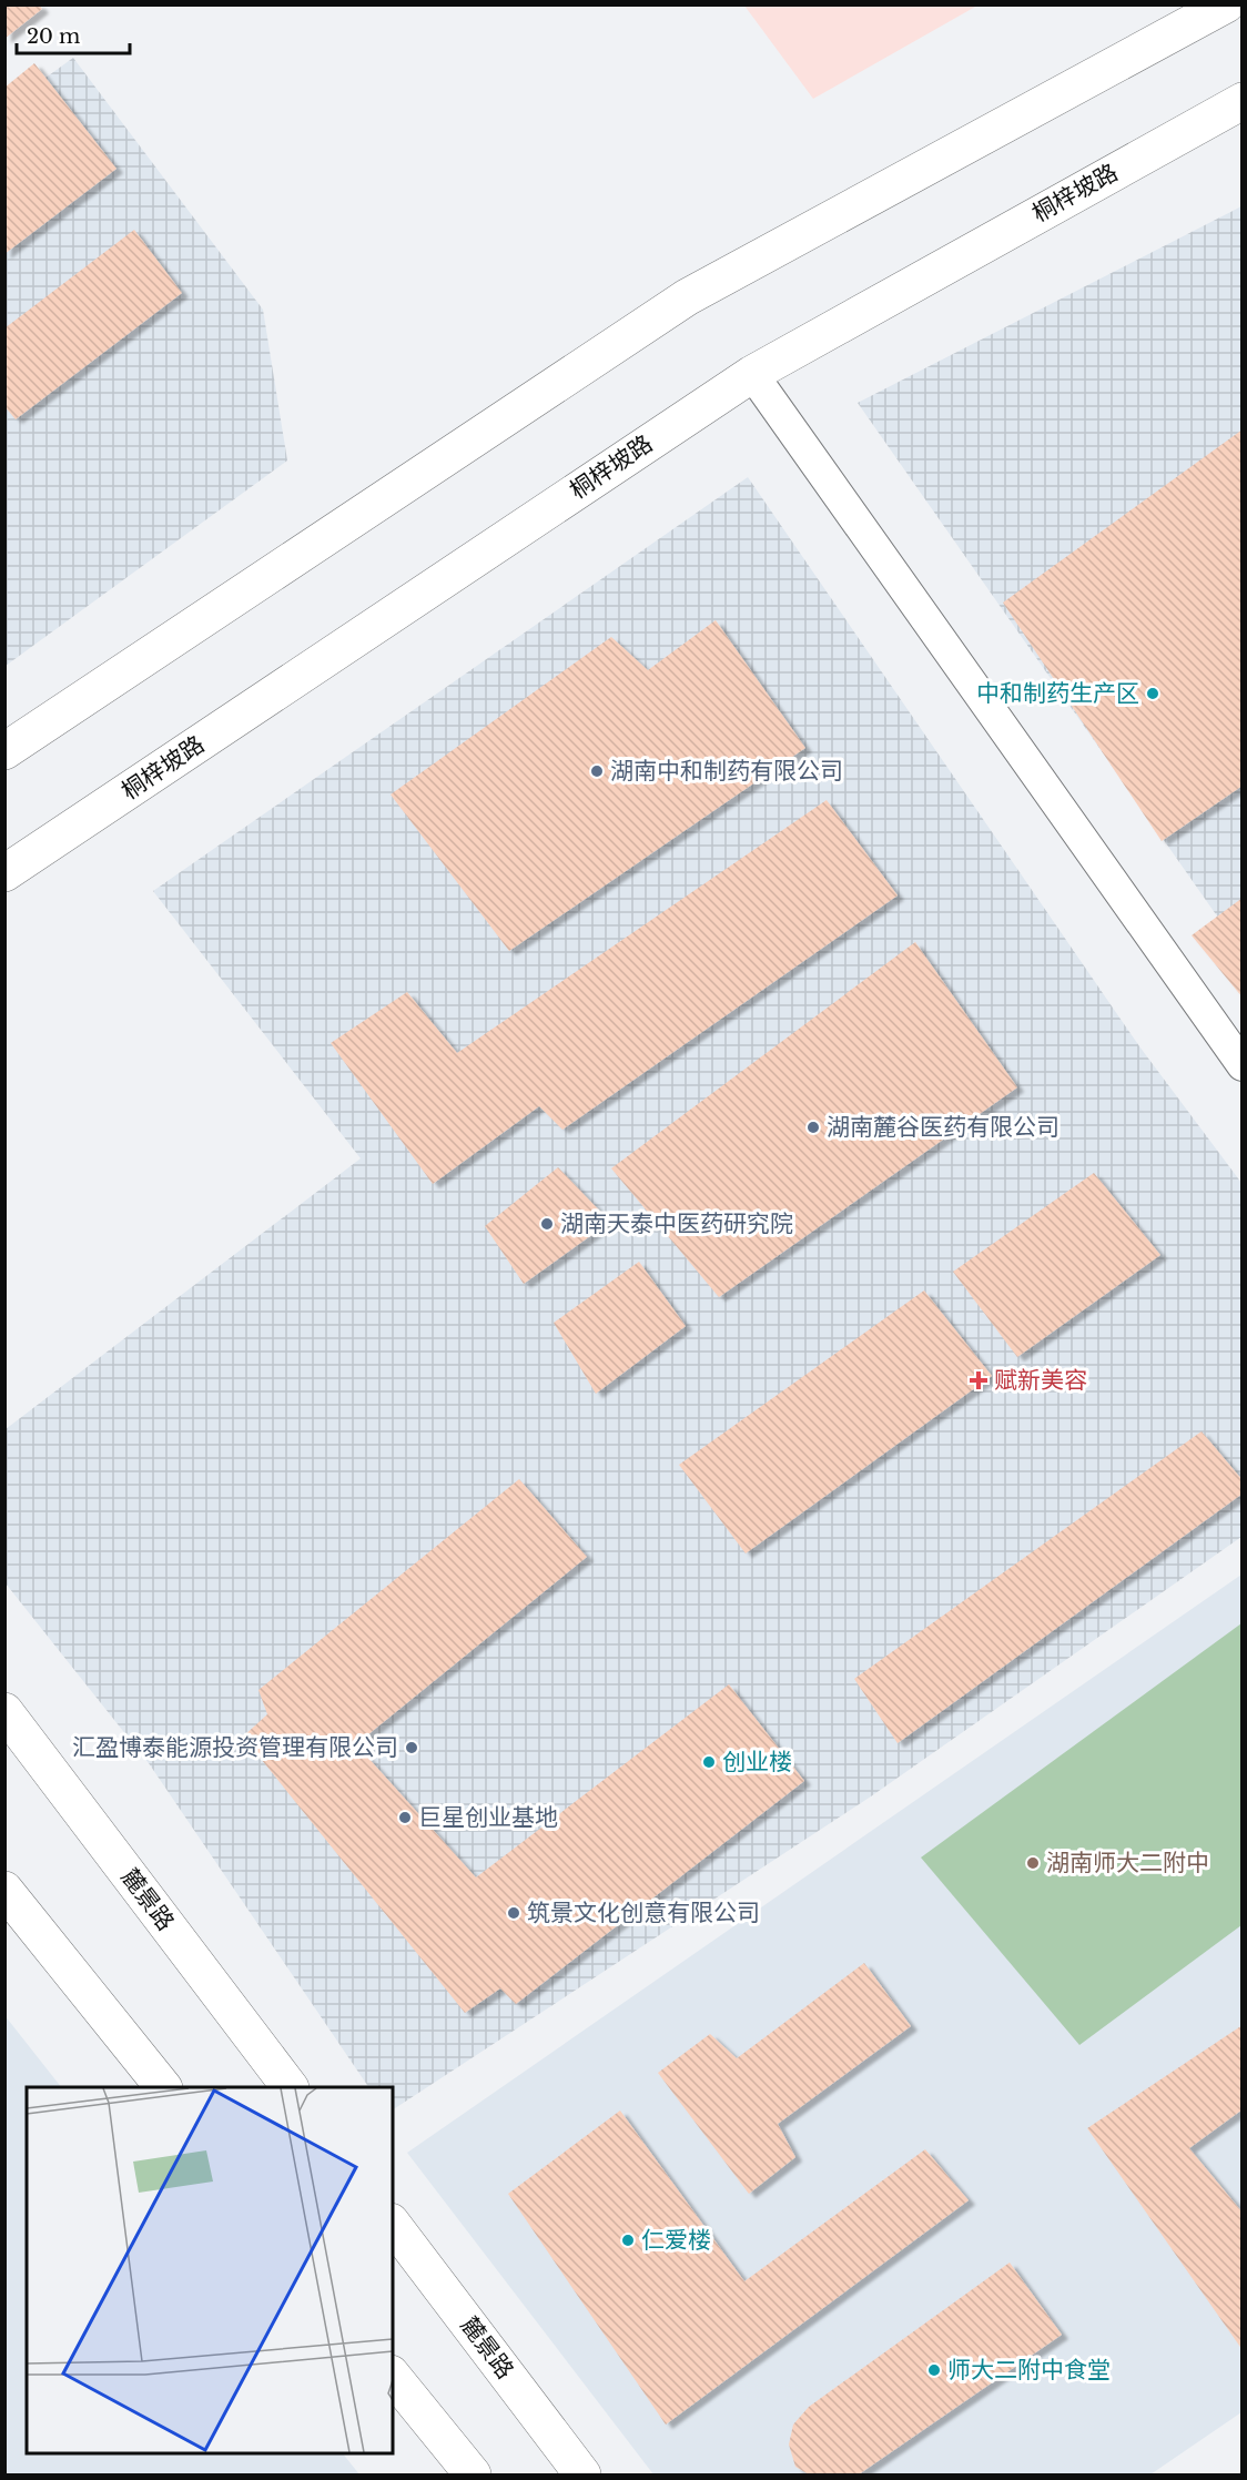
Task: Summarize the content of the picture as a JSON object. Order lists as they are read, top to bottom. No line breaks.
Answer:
{"streets":{"main road":["桐梓坡路","麓景路"]},"places":{"other":["中和制药生产区","湖南中和制药有限公司","湖南麓谷医药有限公司","湖南天泰中医药研究院","汇盈博泰能源投资管理有限公司","创业楼","巨星创业基地","湖南师大二附中","筑景文化创意有限公司","仁爱楼","师大二附中食堂"],"health":["赋新美容"]},"scale_bar":"20 m"}
